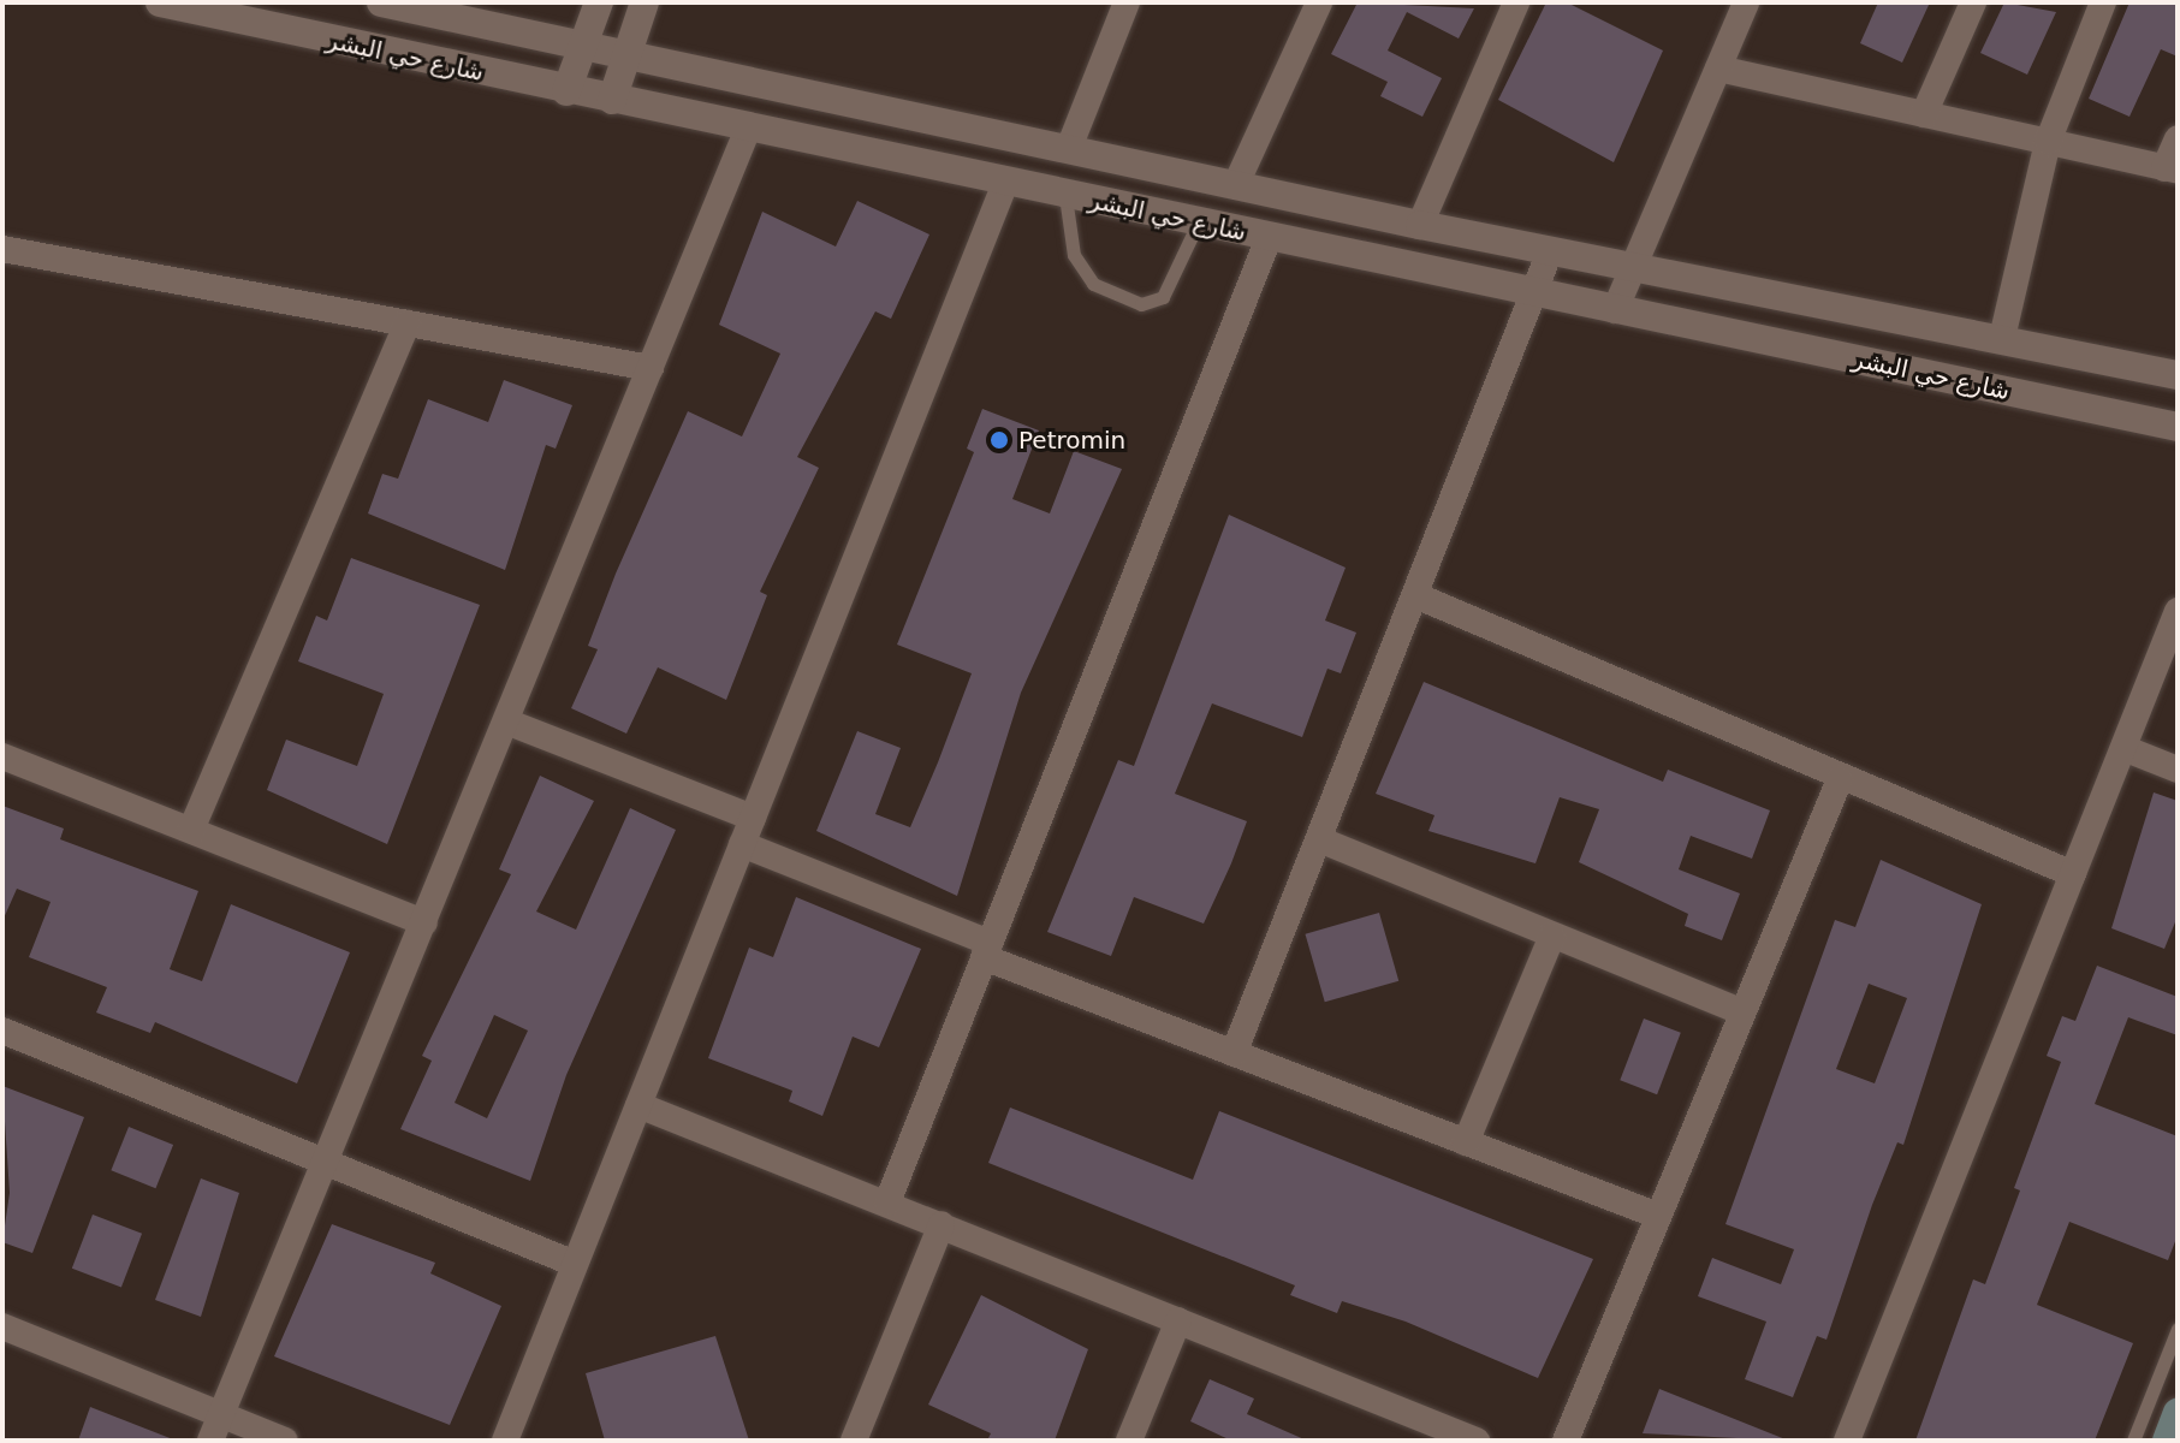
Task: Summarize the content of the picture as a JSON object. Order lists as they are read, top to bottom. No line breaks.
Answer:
{"streets":{"street":["شارع حي البشر"]},"places":["Petromin"]}
